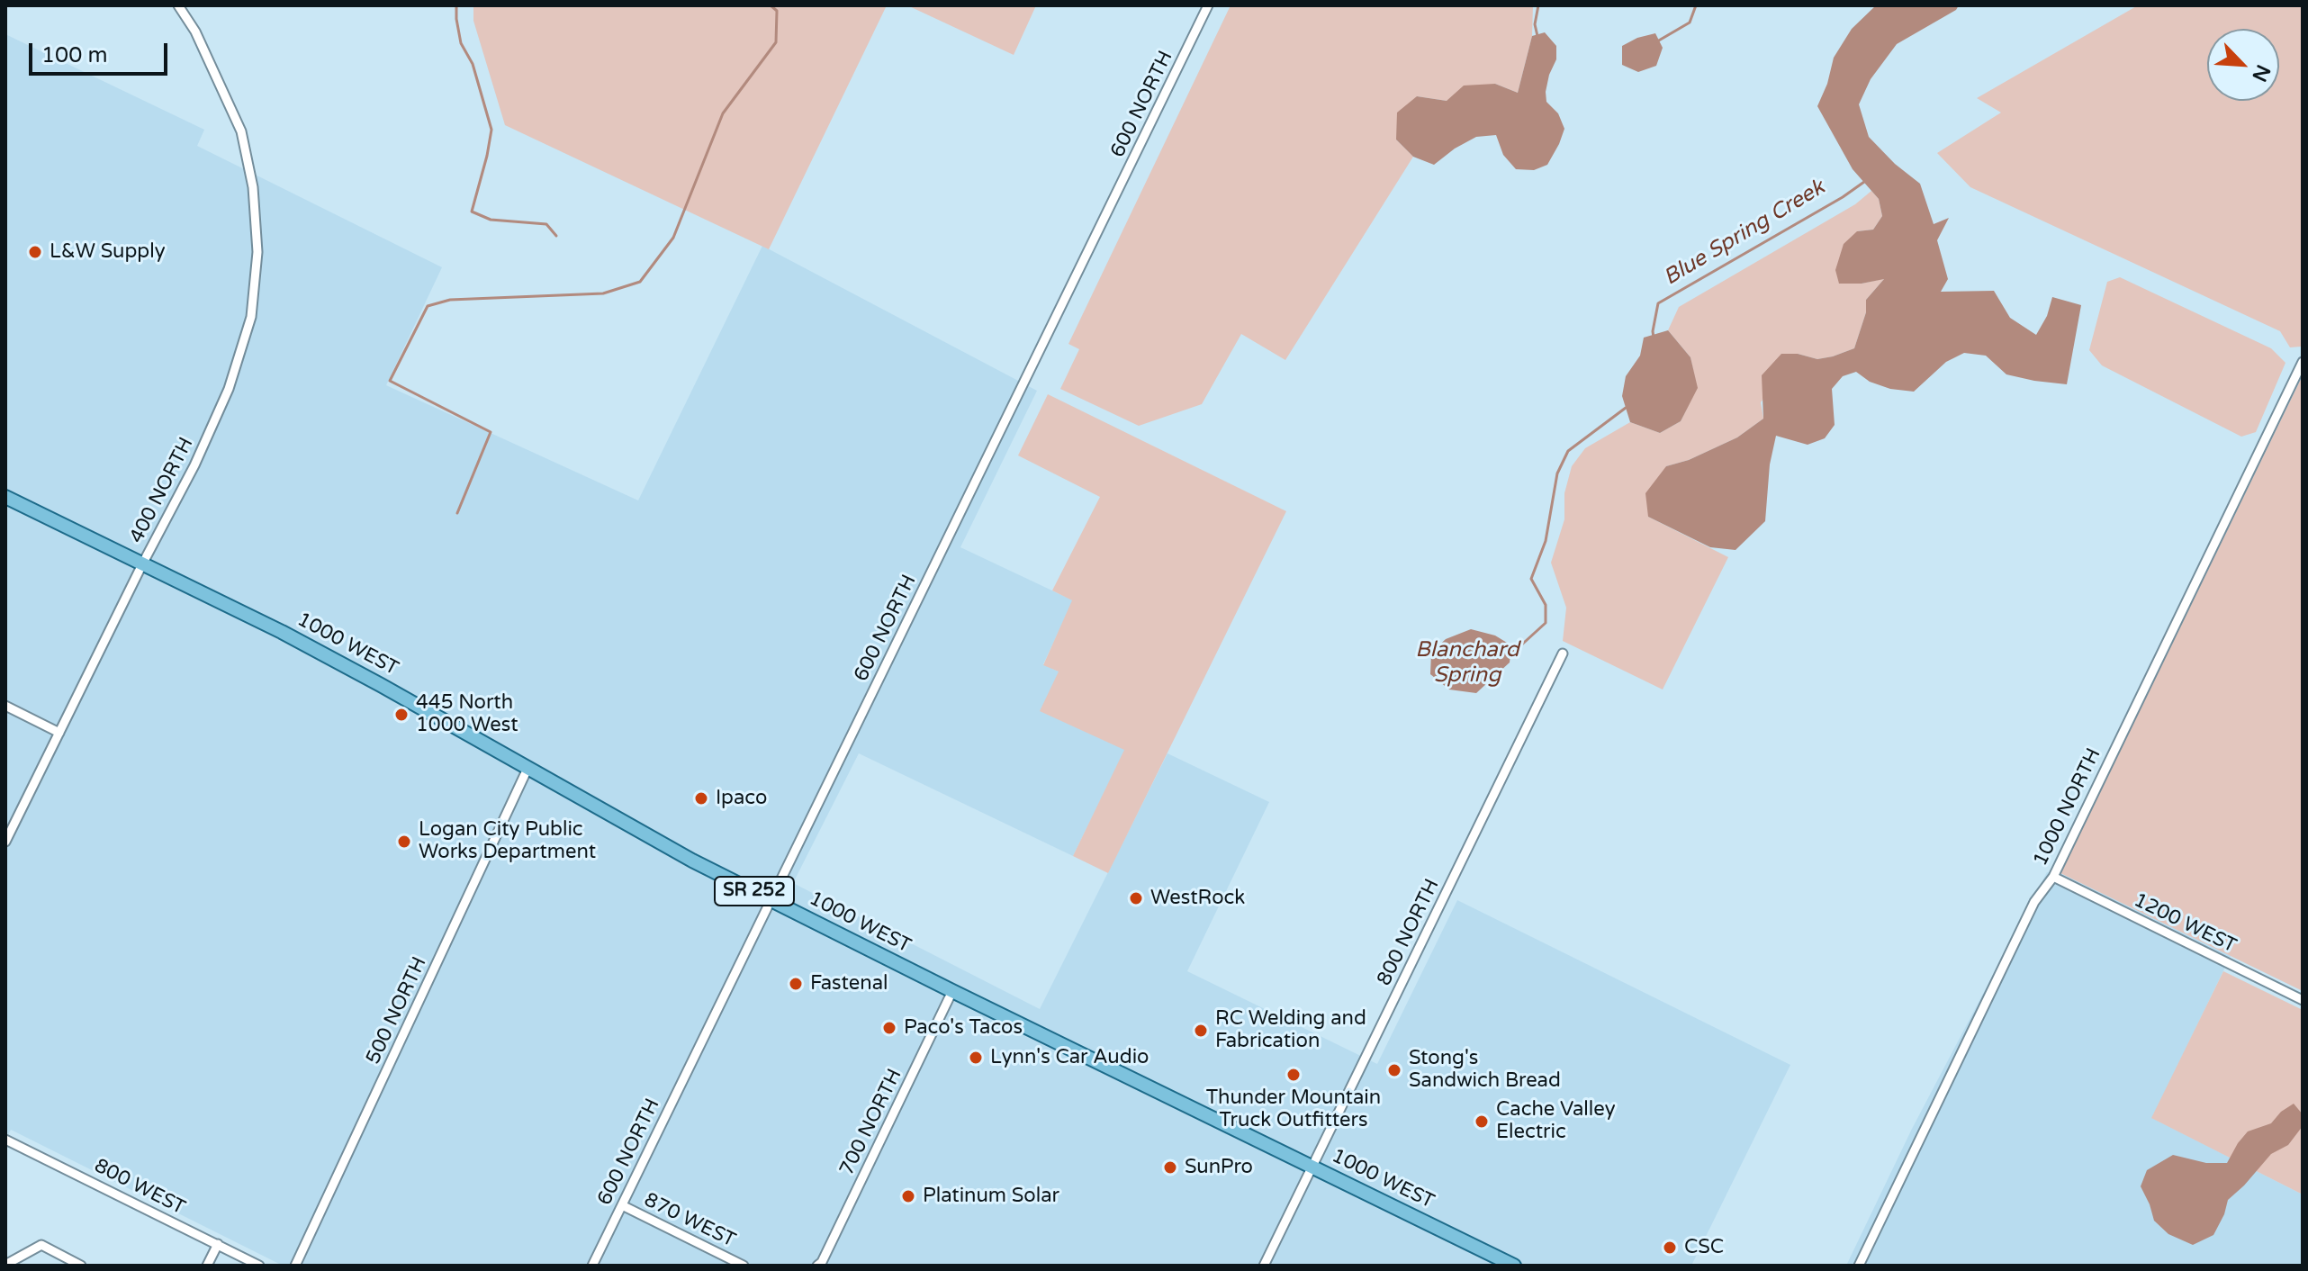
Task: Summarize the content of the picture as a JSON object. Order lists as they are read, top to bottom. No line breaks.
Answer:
{"streets":{"main road":["1000 WEST","SR 252"],"street":["600 NORTH","400 NORTH","1000 NORTH","1200 WEST","800 NORTH","500 NORTH","700 NORTH","800 WEST","870 WEST"]},"crossings":[["600 NORTH","1000 WEST"],["600 NORTH","870 WEST"],["400 NORTH","1000 WEST"],["1000 WEST","800 NORTH"],["1000 WEST","500 NORTH"],["1000 WEST","700 NORTH"],["1000 NORTH","1200 WEST"]],"water":["Blue Spring Creek","Blanchard Spring"],"places":["L&W Supply","445 North 1000 West","Ipaco","Logan City Public Works Department","WestRock","Fastenal","Paco's Tacos","RC Welding and Fabrication","Lynn's Car Audio","Stong's Sandwich Bread","Thunder Mountain Truck Outfitters","Cache Valley Electric","SunPro","Platinum Solar","CSC"],"scale_bar":"100 m","north":"bottom right"}
